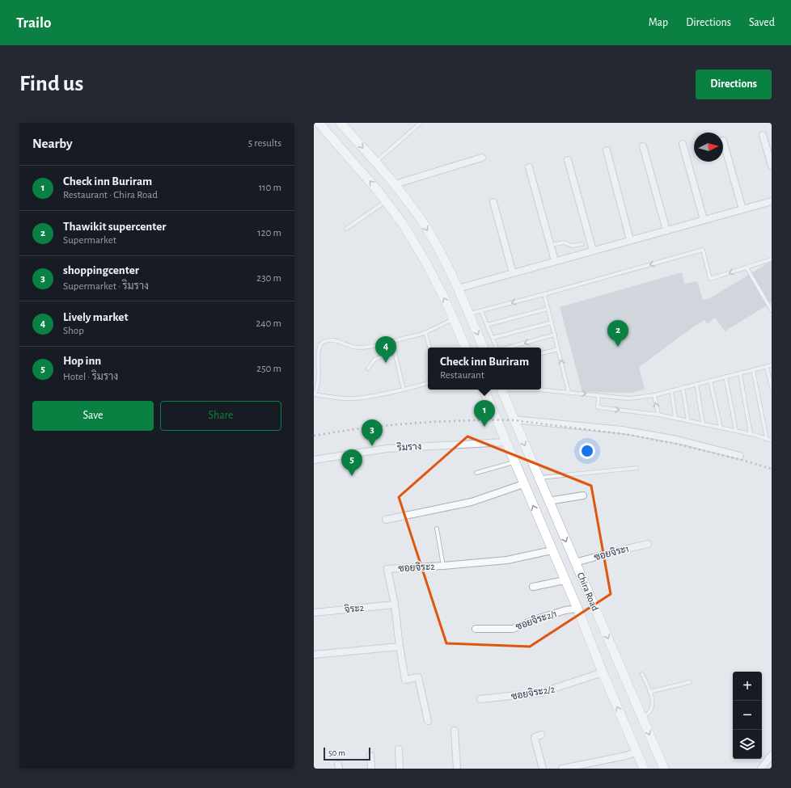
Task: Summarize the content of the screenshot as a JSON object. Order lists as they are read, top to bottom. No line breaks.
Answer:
{"streets":{"main road":["Chira Road"],"street":["ริมราง","ซอยจิระ1","ซอยจิระ2","จิระ2","ซอยจิระ2/1","ซอยจิระ2/2"]},"crossings":[["ริมราง","Chira Road"],["ซอยจิระ1","Chira Road"],["ซอยจิระ2","Chira Road"],["ซอยจิระ2","จิระ2"],["Chira Road","ซอยจิระ2/1"],["Chira Road","ซอยจิระ2/2"]],"scale_bar":"50 m","north":"right","page":{"header":"Trailo","nav":["Map","Directions","Saved"],"buttons":["Directions",["Save","Share"]],"title":"Find us","heading":["Nearby","5 results"],"list":[{"mark":"1","name":"Check inn Buriram","note":"Restaurant · Chira Road","value":"110 m"},{"mark":"2","name":"Thawikit supercenter","note":"Supermarket","value":"120 m"},{"mark":"3","name":"shoppingcenter","note":"Supermarket · ริมราง","value":"230 m"},{"mark":"4","name":"Lively market","note":"Shop","value":"240 m"},{"mark":"5","name":"Hop inn","note":"Hotel · ริมราง","value":"250 m"}],"pins":["2","4","1","3","5"],"popup":["Check inn Buriram","Restaurant"],"map_buttons":["+","−"],"scale":"50 m"}}
